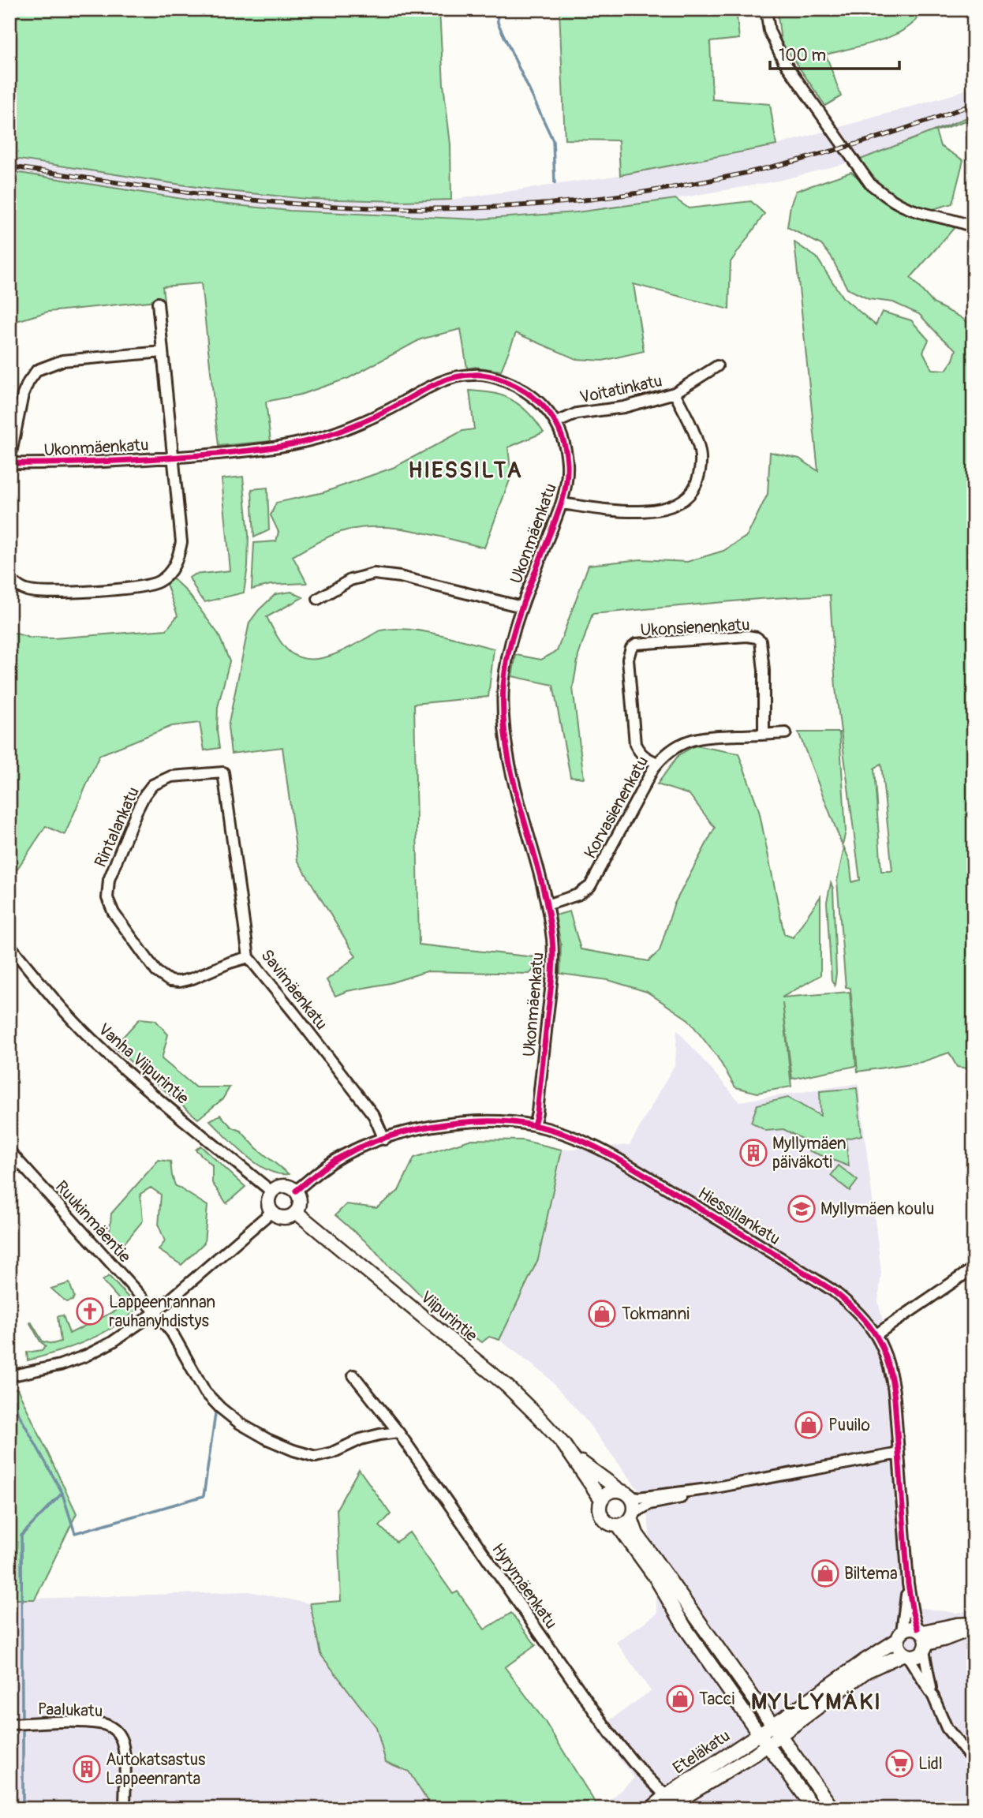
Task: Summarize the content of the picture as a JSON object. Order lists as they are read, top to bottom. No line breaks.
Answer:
{"streets":{"main road":["Viipurintie","Eteläkatu"],"street":["Voitatinkatu","Ukonmäenkatu","Ukonsienenkatu","Korvasienenkatu","Rintalankatu","Savimäenkatu","Vanha Viipurintie","Hiessillankatu","Ruukinmäentie","Hyrymäenkatu","Paalukatu"]},"crossings":[["Voitatinkatu","Ukonmäenkatu"],["Ukonmäenkatu","Korvasienenkatu"],["Ukonmäenkatu","Hiessillankatu"],["Ukonsienenkatu","Korvasienenkatu"],["Rintalankatu","Savimäenkatu"],["Savimäenkatu","Hiessillankatu"],["Vanha Viipurintie","Hiessillankatu"],["Vanha Viipurintie","Viipurintie"],["Hiessillankatu","Viipurintie"],["Ruukinmäentie","Hyrymäenkatu"],["Hyrymäenkatu","Eteläkatu"]],"districts":["HIESSILTA","MYLLYMÄKI"],"places":{"building":["Myllymäen päiväkoti","Autokatsastus Lappeenranta"],"school or university":["Myllymäen koulu"],"church":["Lappeenrannan rauhanyhdistys"],"shop":["Tokmanni","Puuilo","Biltema","Tacci"],"supermarket":["Lidl"]},"scale_bar":"100 m"}
